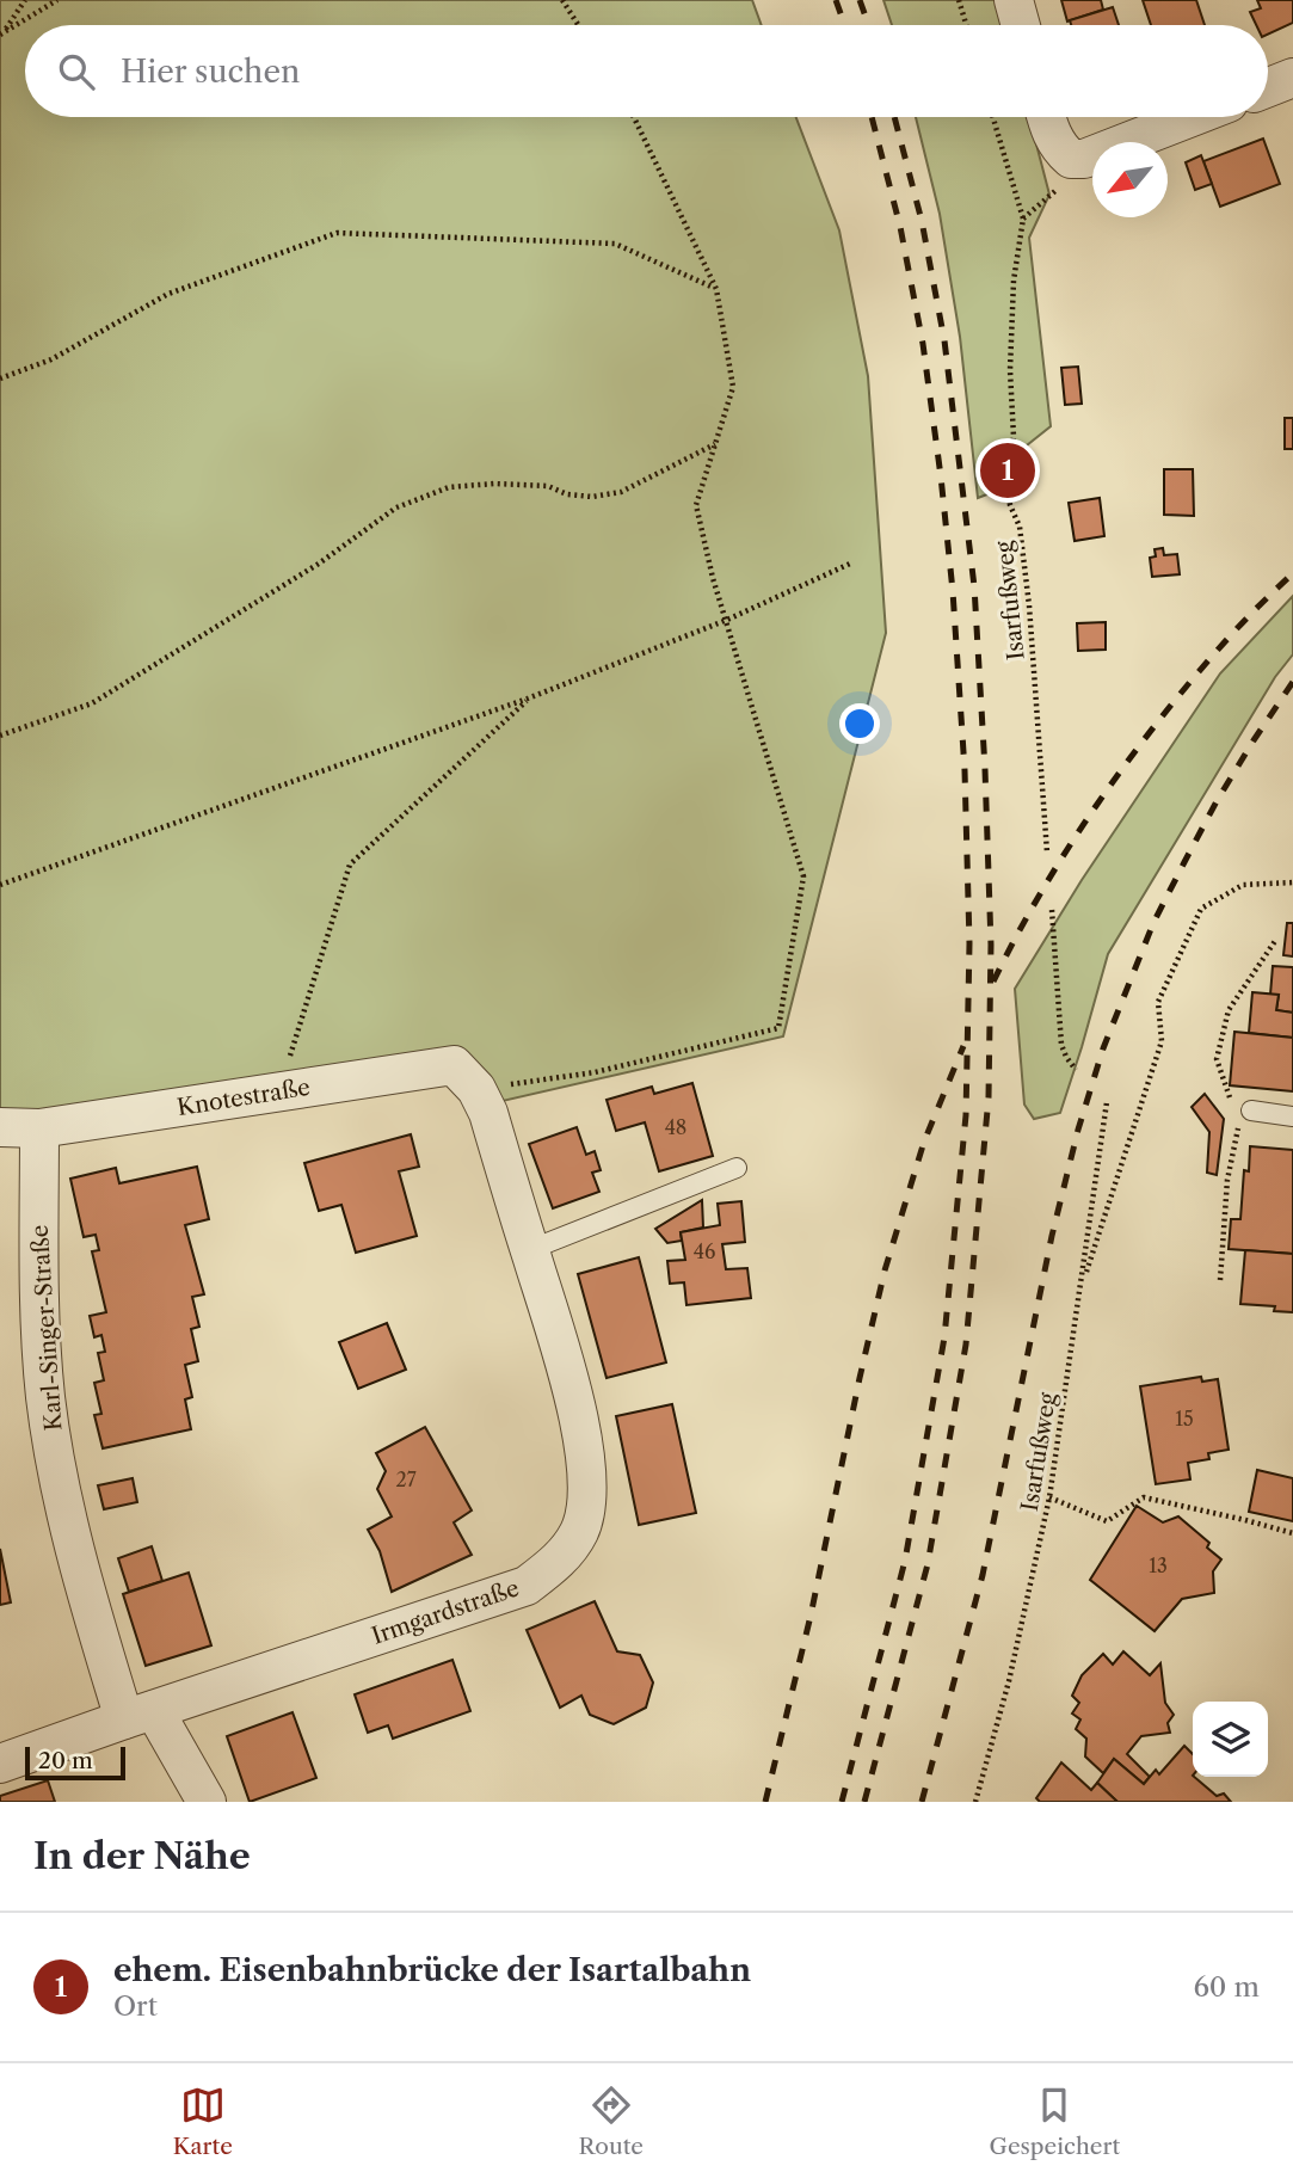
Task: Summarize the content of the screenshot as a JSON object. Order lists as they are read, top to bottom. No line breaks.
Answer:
{"streets":{"street":["Knotestraße","Karl-Singer-Straße","Irmgardstraße"],"path":["Isarfußweg"]},"crossings":[["Knotestraße","Karl-Singer-Straße"],["Knotestraße","Irmgardstraße"],["Karl-Singer-Straße","Irmgardstraße"]],"house_numbers":["48","46","15","27","13"],"scale_bar":"20 m","north":"bottom left","page":{"search":"Hier suchen","pins":"1","scale":"20 m","heading":"In der Nähe","list":[{"mark":"1","name":"ehem. Eisenbahnbrücke der Isartalbahn","note":"Ort","value":"60 m"}],"nav":["Karte","Route","Gespeichert"]}}
